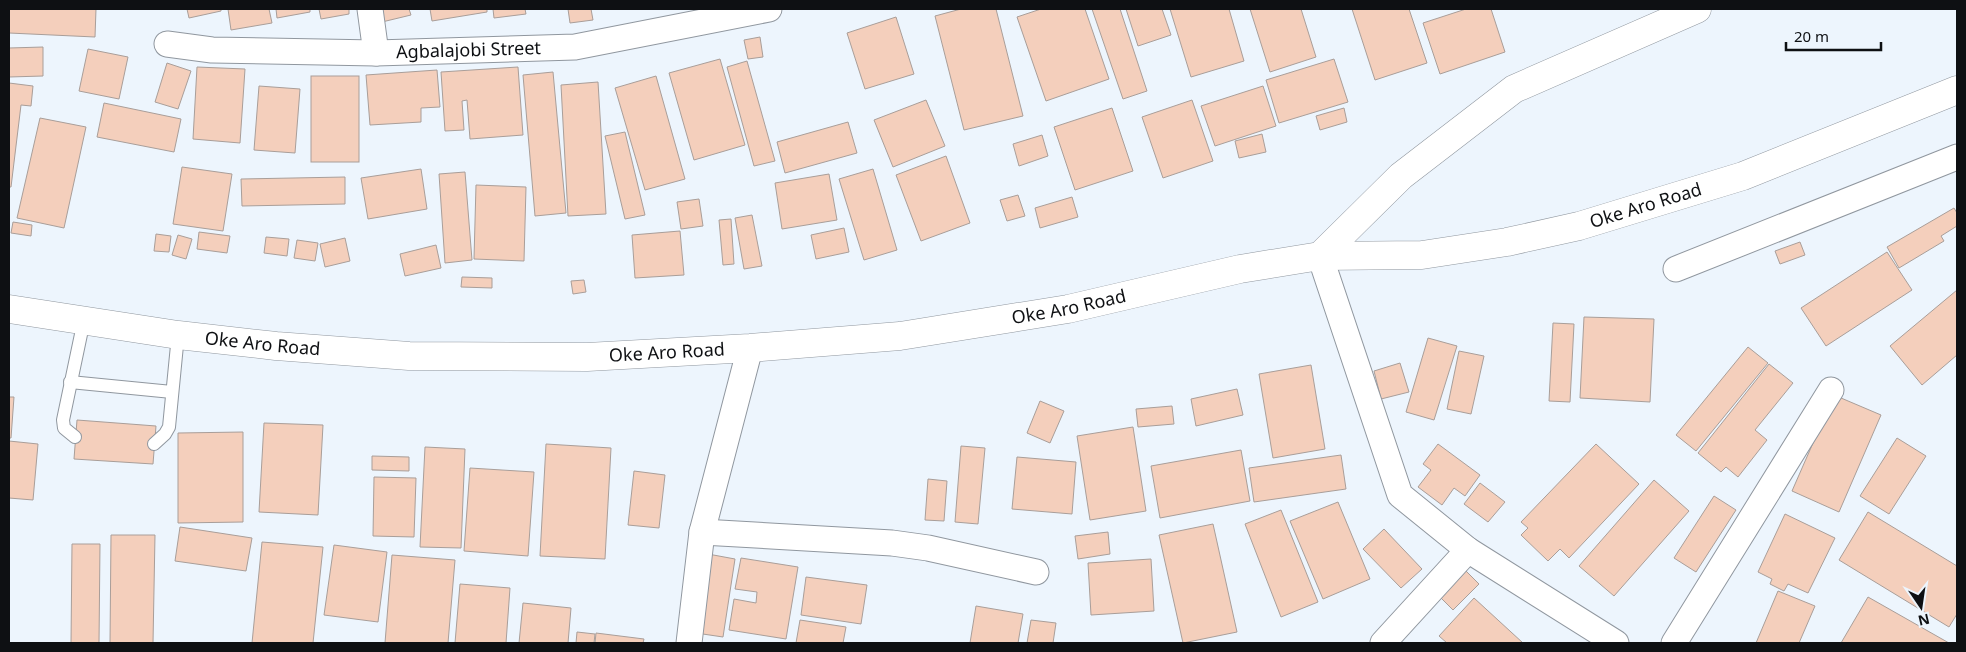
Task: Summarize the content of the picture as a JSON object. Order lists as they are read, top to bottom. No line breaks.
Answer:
{"streets":{"main road":["Oke Aro Road"],"street":["Agbalajobi Street"]},"scale_bar":"20 m","north":"bottom"}
